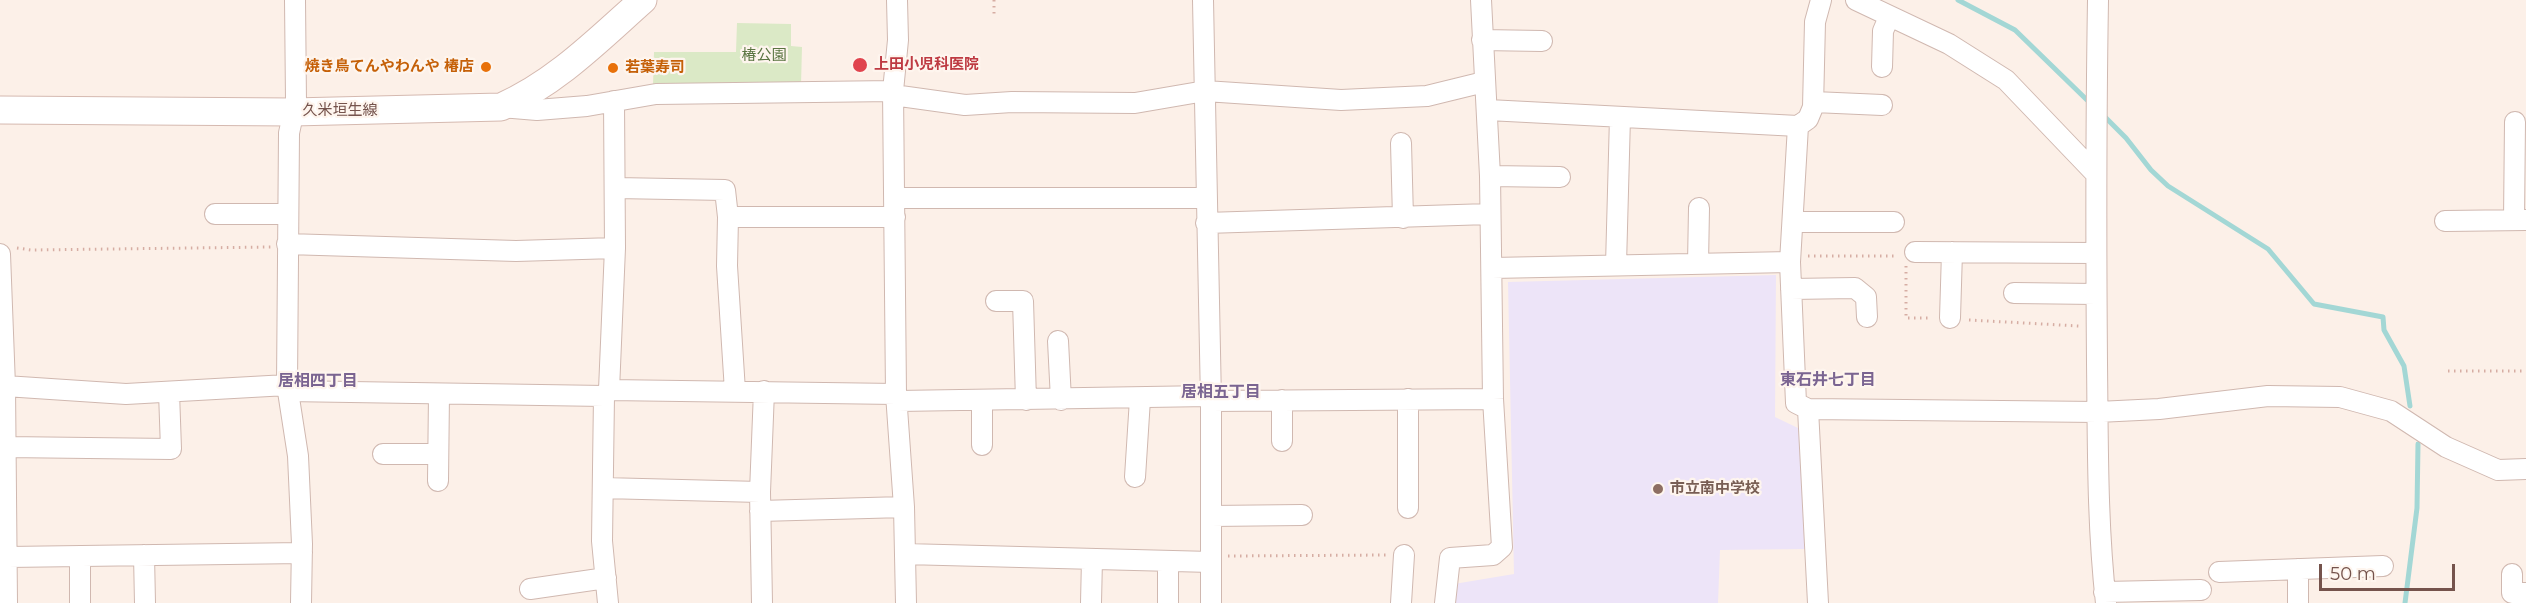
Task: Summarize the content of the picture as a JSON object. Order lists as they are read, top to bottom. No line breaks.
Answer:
{"streets":{"main road":["久米垣生線"]},"districts":["東石井七丁目","居相四丁目","居相五丁目"],"parks":["椿公園"],"places":["上田小児科医院","焼き鳥てんやわんや 椿店","若葉寿司","市立南中学校"],"scale_bar":"50 m"}
